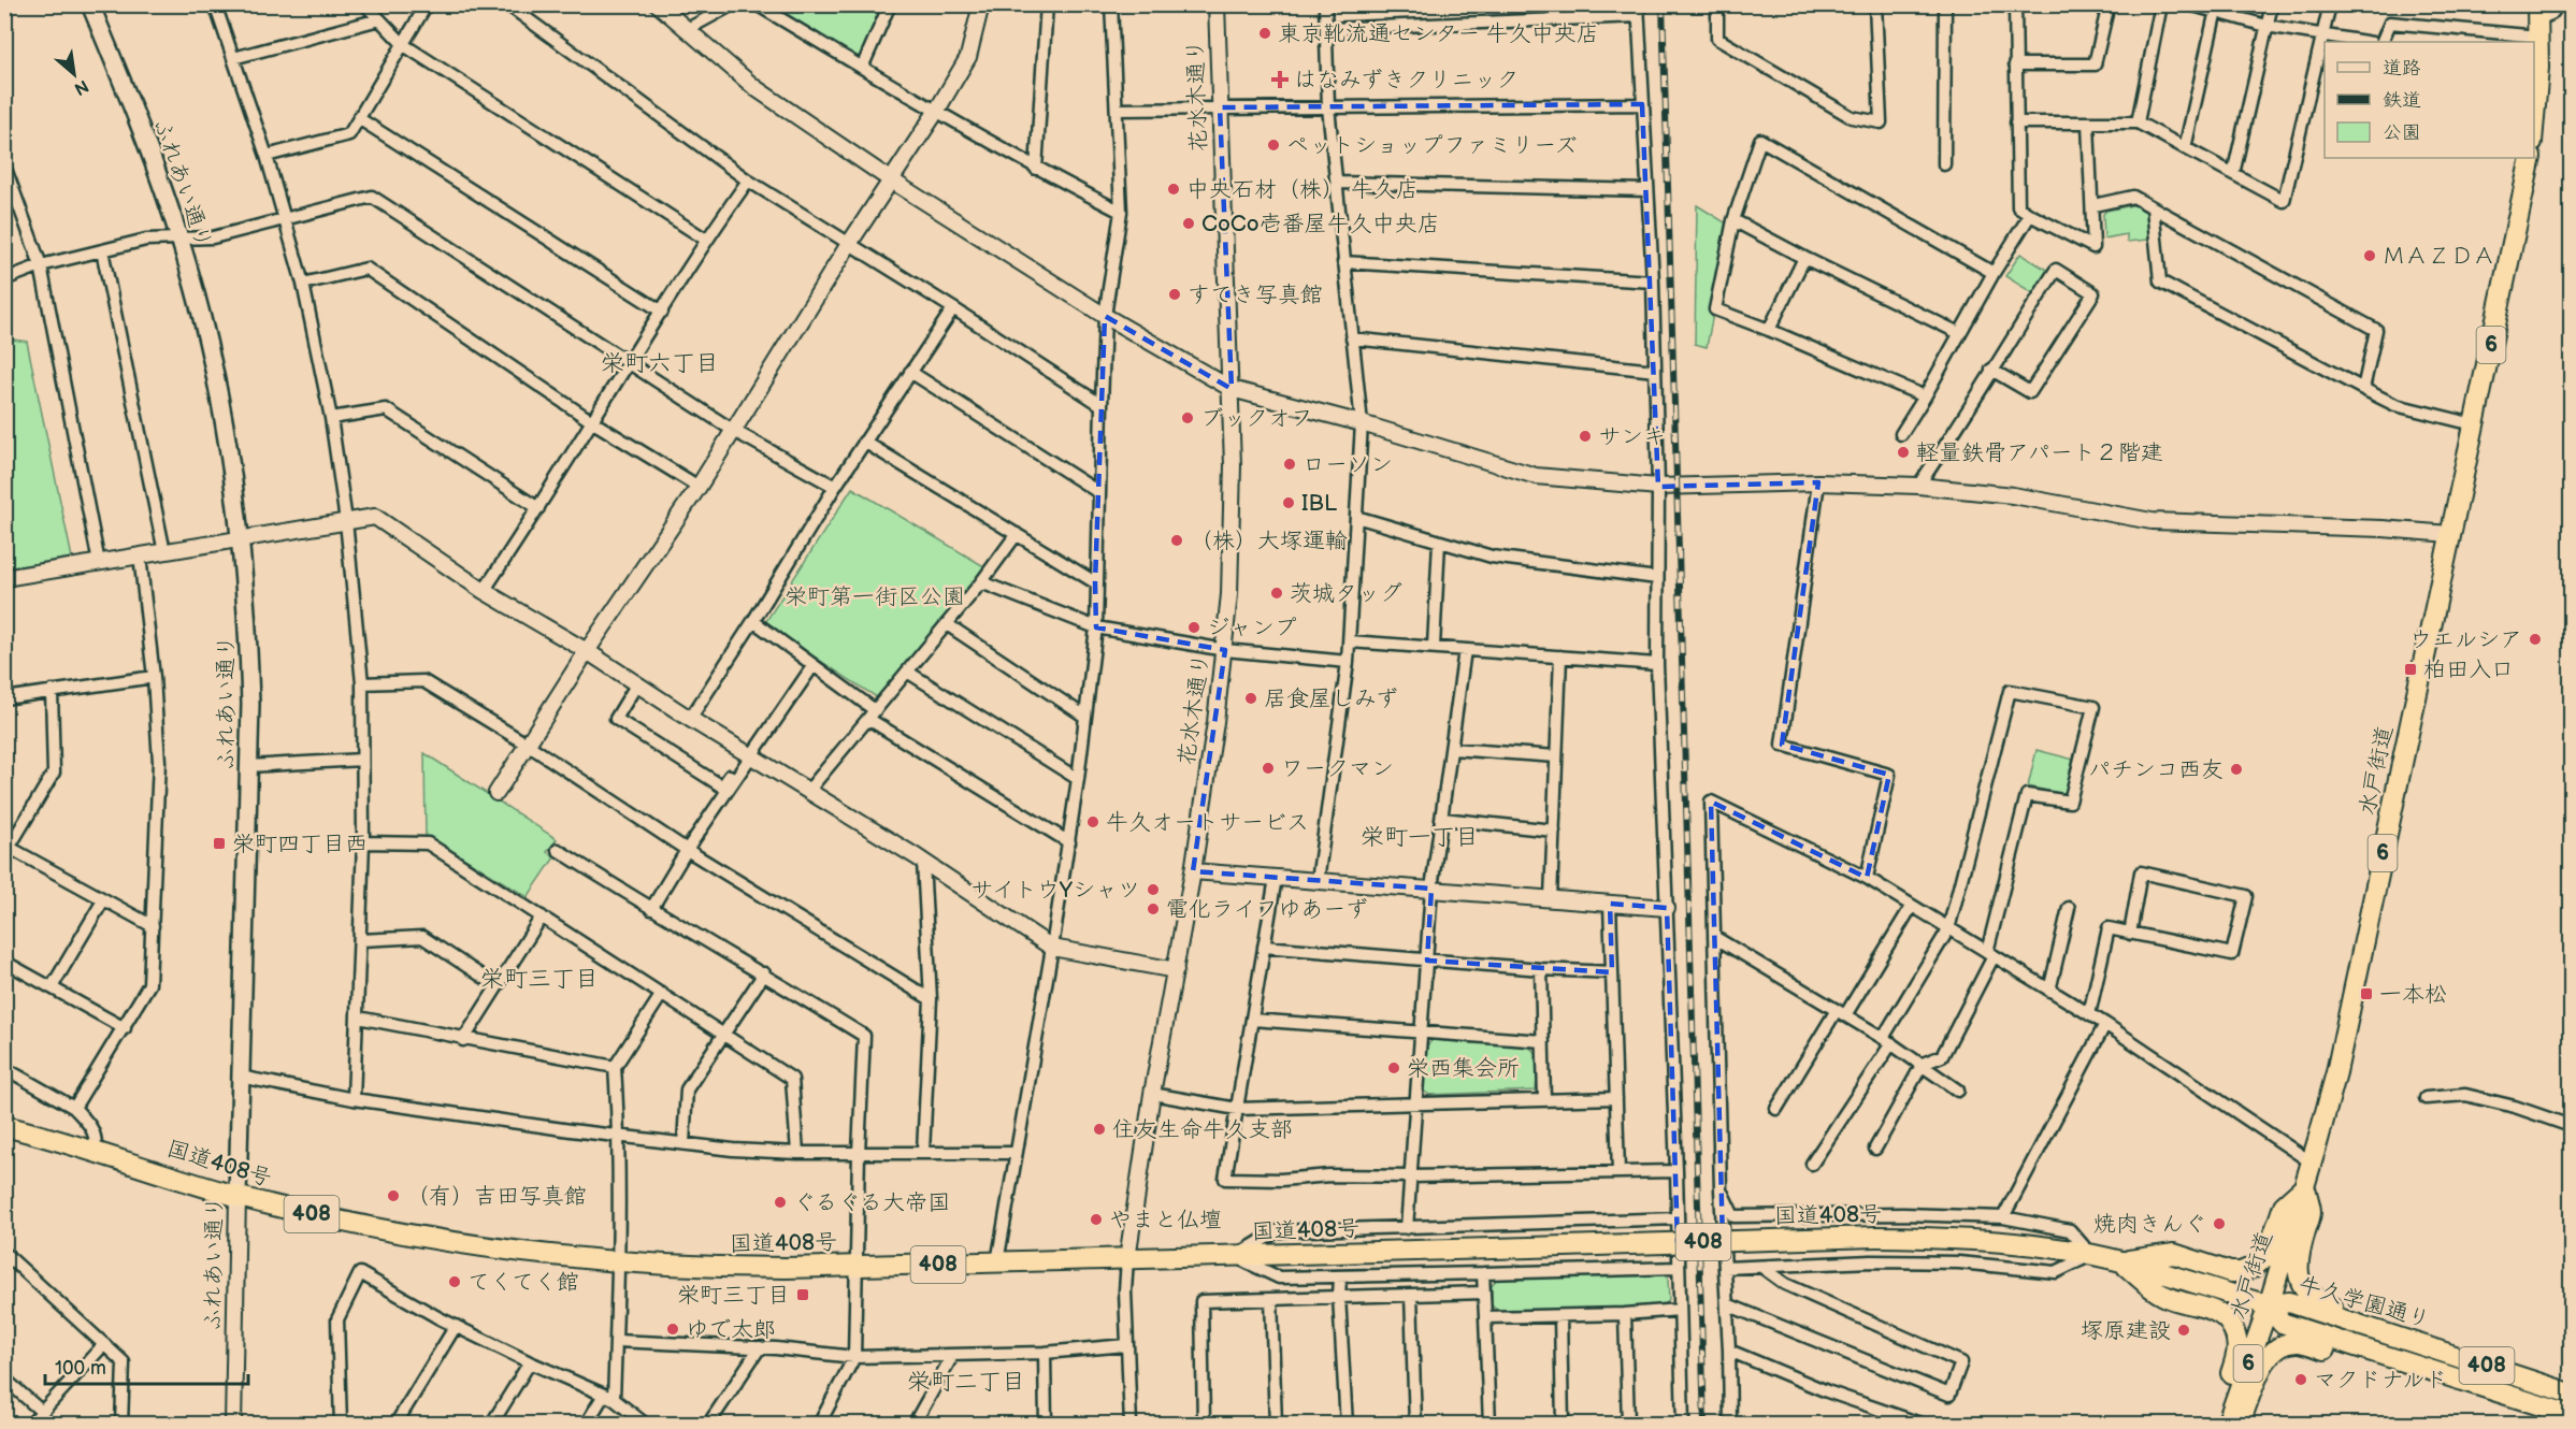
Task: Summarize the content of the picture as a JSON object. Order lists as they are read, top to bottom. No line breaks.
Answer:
{"streets":{"highway":["6","水戸街道","国道408号","408","牛久学園通り"],"main road":["ふれあい通り"],"street":["花水木通り"]},"crossings":[["花水木通り","国道408号"],["ふれあい通り","国道408号"],["水戸街道","国道408号"],["水戸街道","牛久学園通り"],["国道408号","牛久学園通り"]],"districts":["栄町六丁目","栄町一丁目","栄町三丁目","栄町二丁目"],"parks":["栄町第一街区公園"],"places":{"other":["東京靴流通センター 牛久中央店","ペットショップファミリーズ","中央石材（株） 牛久店","CoCo壱番屋牛久中央店","ＭＡＺＤＡ","すてき写真館","ブックオフ","サンキ","軽量鉄骨アパート２階建","ローソン","IBL","（株）大塚運輸","茨城タッグ","ジャンプ","ウエルシア","居食屋しみず","ワークマン","パチンコ西友","牛久オートサービス","サイトウYシャツ","電化ライフゆあーず","栄西集会所","住友生命牛久支部","（有）吉田写真館","ぐるぐる大帝国","やまと仏壇","焼肉きんぐ","てくてく館","ゆで太郎","塚原建設","マクドナルド"],"health":["はなみずきクリニック"],"transit":["柏田入口","栄町四丁目西","一本松","栄町三丁目"]},"legend":["道路","鉄道","公園"],"scale_bar":"100 m","north":"bottom right"}
